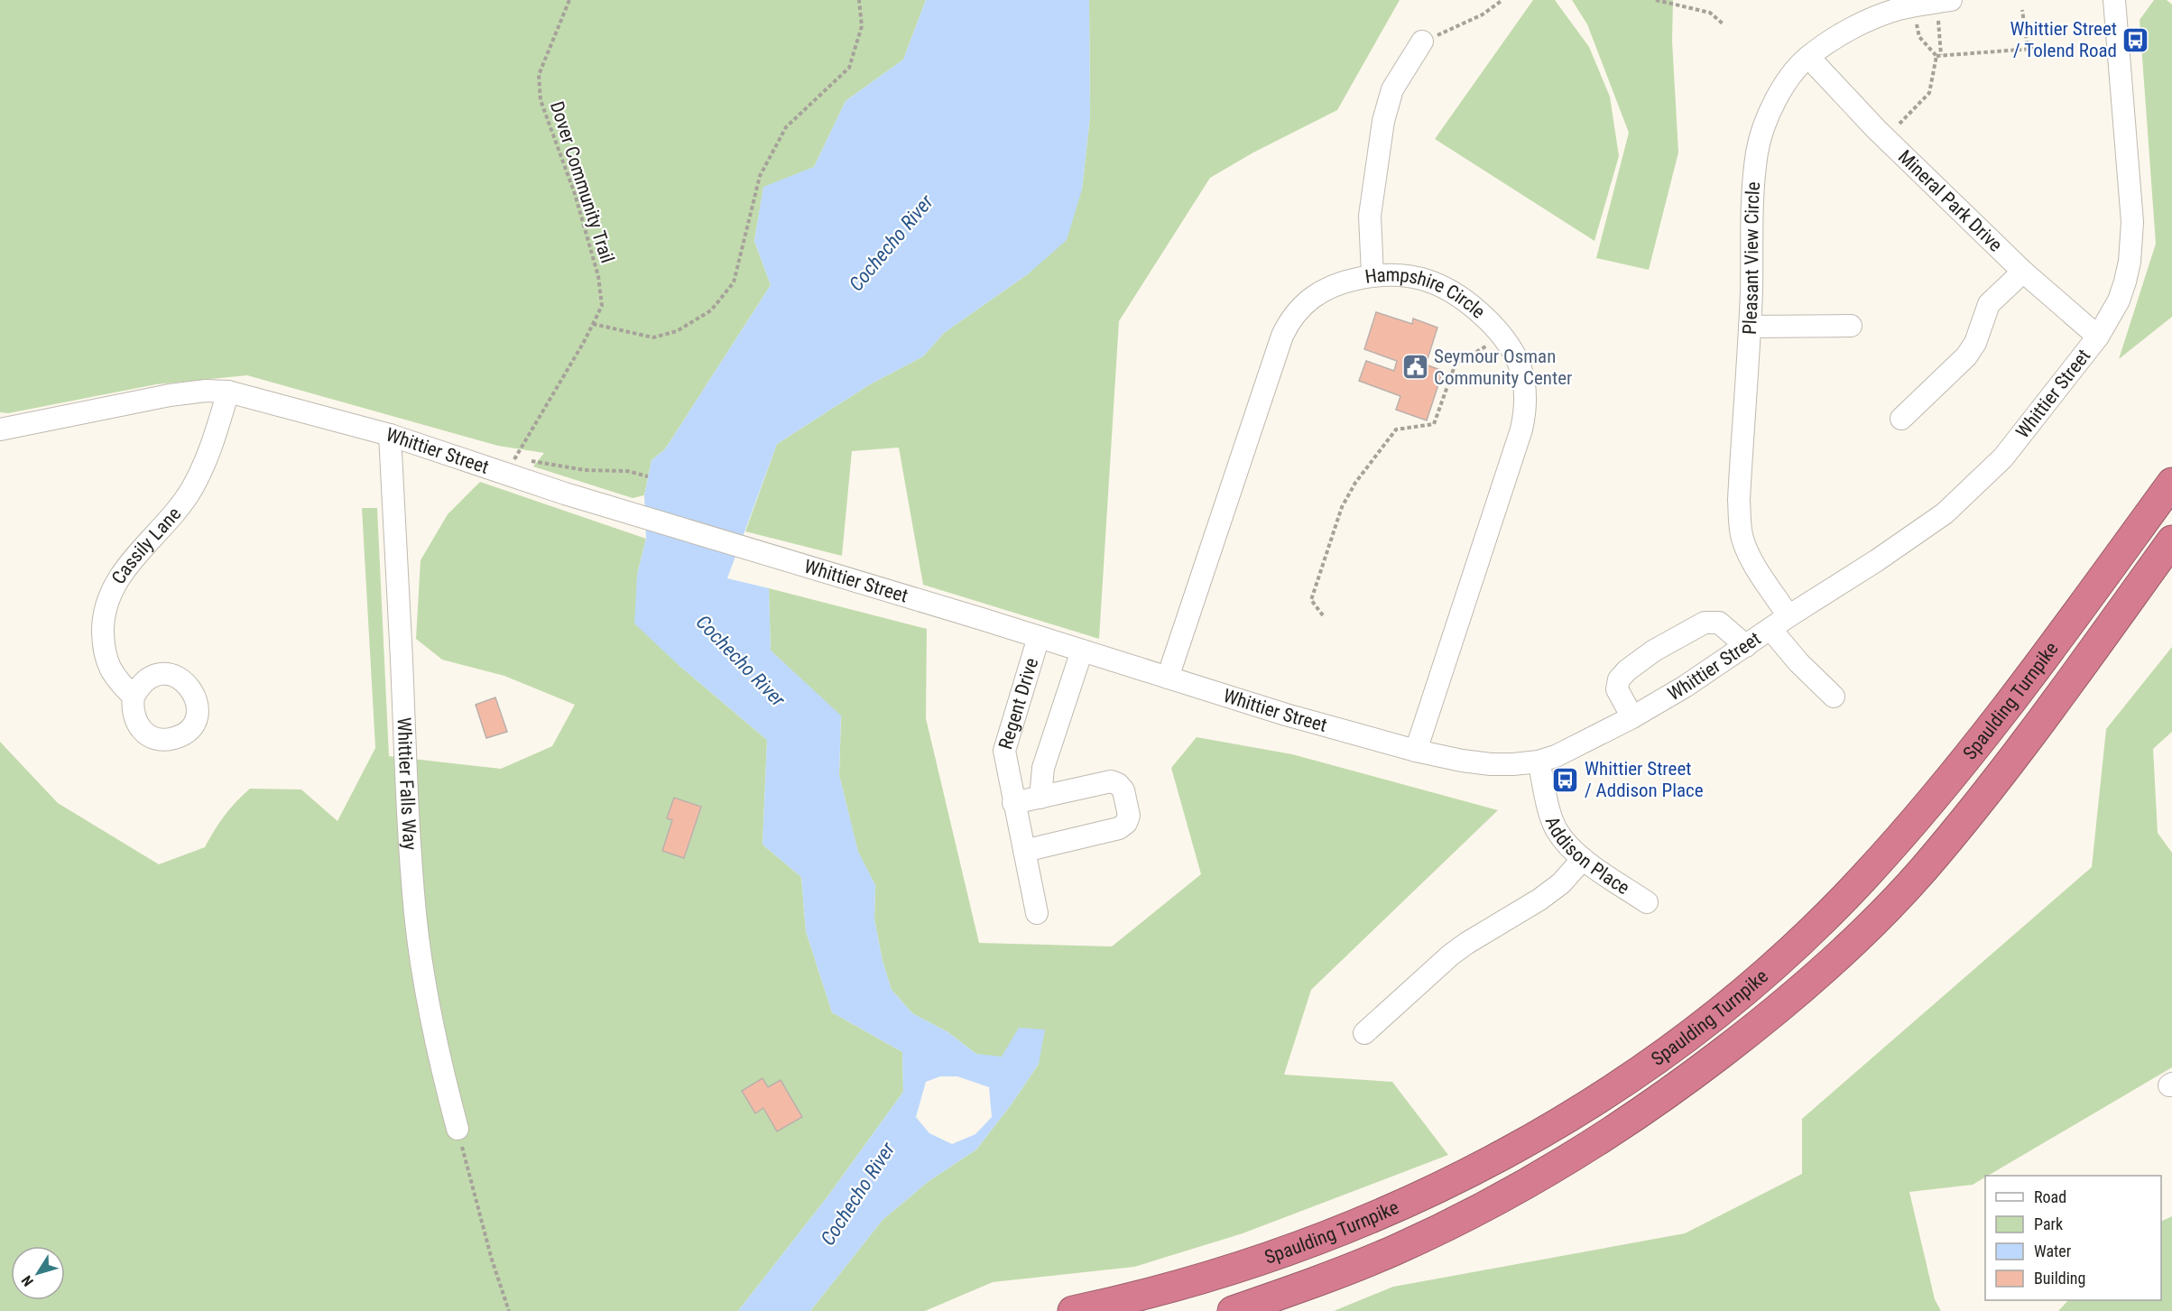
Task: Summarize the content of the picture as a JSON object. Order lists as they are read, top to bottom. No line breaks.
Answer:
{"streets":{"highway":["Spaulding Turnpike"],"street":["Mineral Park Drive","Pleasant View Circle","Hampshire Circle","Whittier Street","Cassily Lane","Regent Drive","Whittier Falls Way","Addison Place"],"path":["Dover Community Trail"]},"crossings":[["Mineral Park Drive","Pleasant View Circle"],["Mineral Park Drive","Whittier Street"],["Pleasant View Circle","Whittier Street"],["Hampshire Circle","Whittier Street"],["Whittier Street","Cassily Lane"],["Whittier Street","Regent Drive"],["Whittier Street","Whittier Falls Way"],["Whittier Street","Addison Place"]],"water":["Cochecho River"],"places":{"bus stop":["Whittier Street / Tolend Road","Whittier Street / Addison Place"],"public building":["Seymour Osman Community Center"]},"legend":["Road","Park","Water","Building"],"north":"bottom left"}
